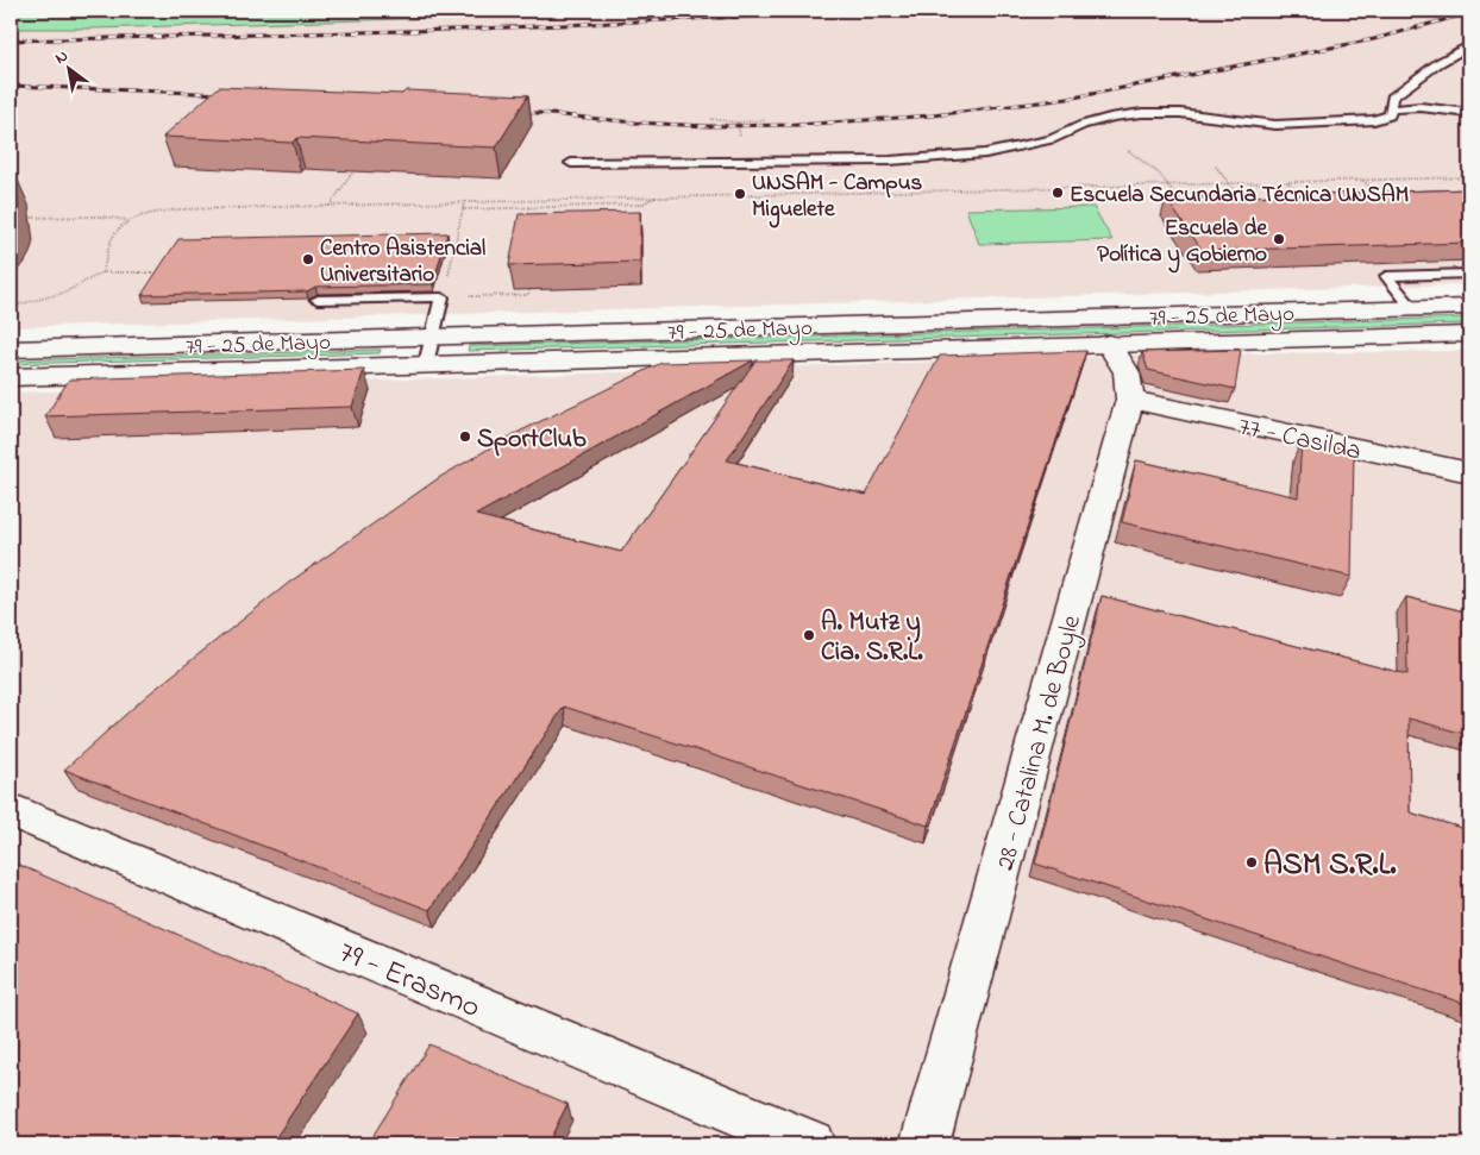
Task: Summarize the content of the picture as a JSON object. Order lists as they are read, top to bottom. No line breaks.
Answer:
{"streets":{"main road":["79 - 25 de Mayo","77 - Casilda","28 - Catalina M. de Boyle","79 - Erasmo"]},"crossings":[["79 - 25 de Mayo","28 - Catalina M. de Boyle"],["77 - Casilda","28 - Catalina M. de Boyle"]],"places":["Escuela Secundaria Técnica UNSAM","UNSAM - Campus Miguelete","Escuela de Política y Gobierno","Centro Asistencial Universitario","SportClub","A. Mutz y Cia. S.R.L.","ASM S.R.L."],"north":"top left"}
